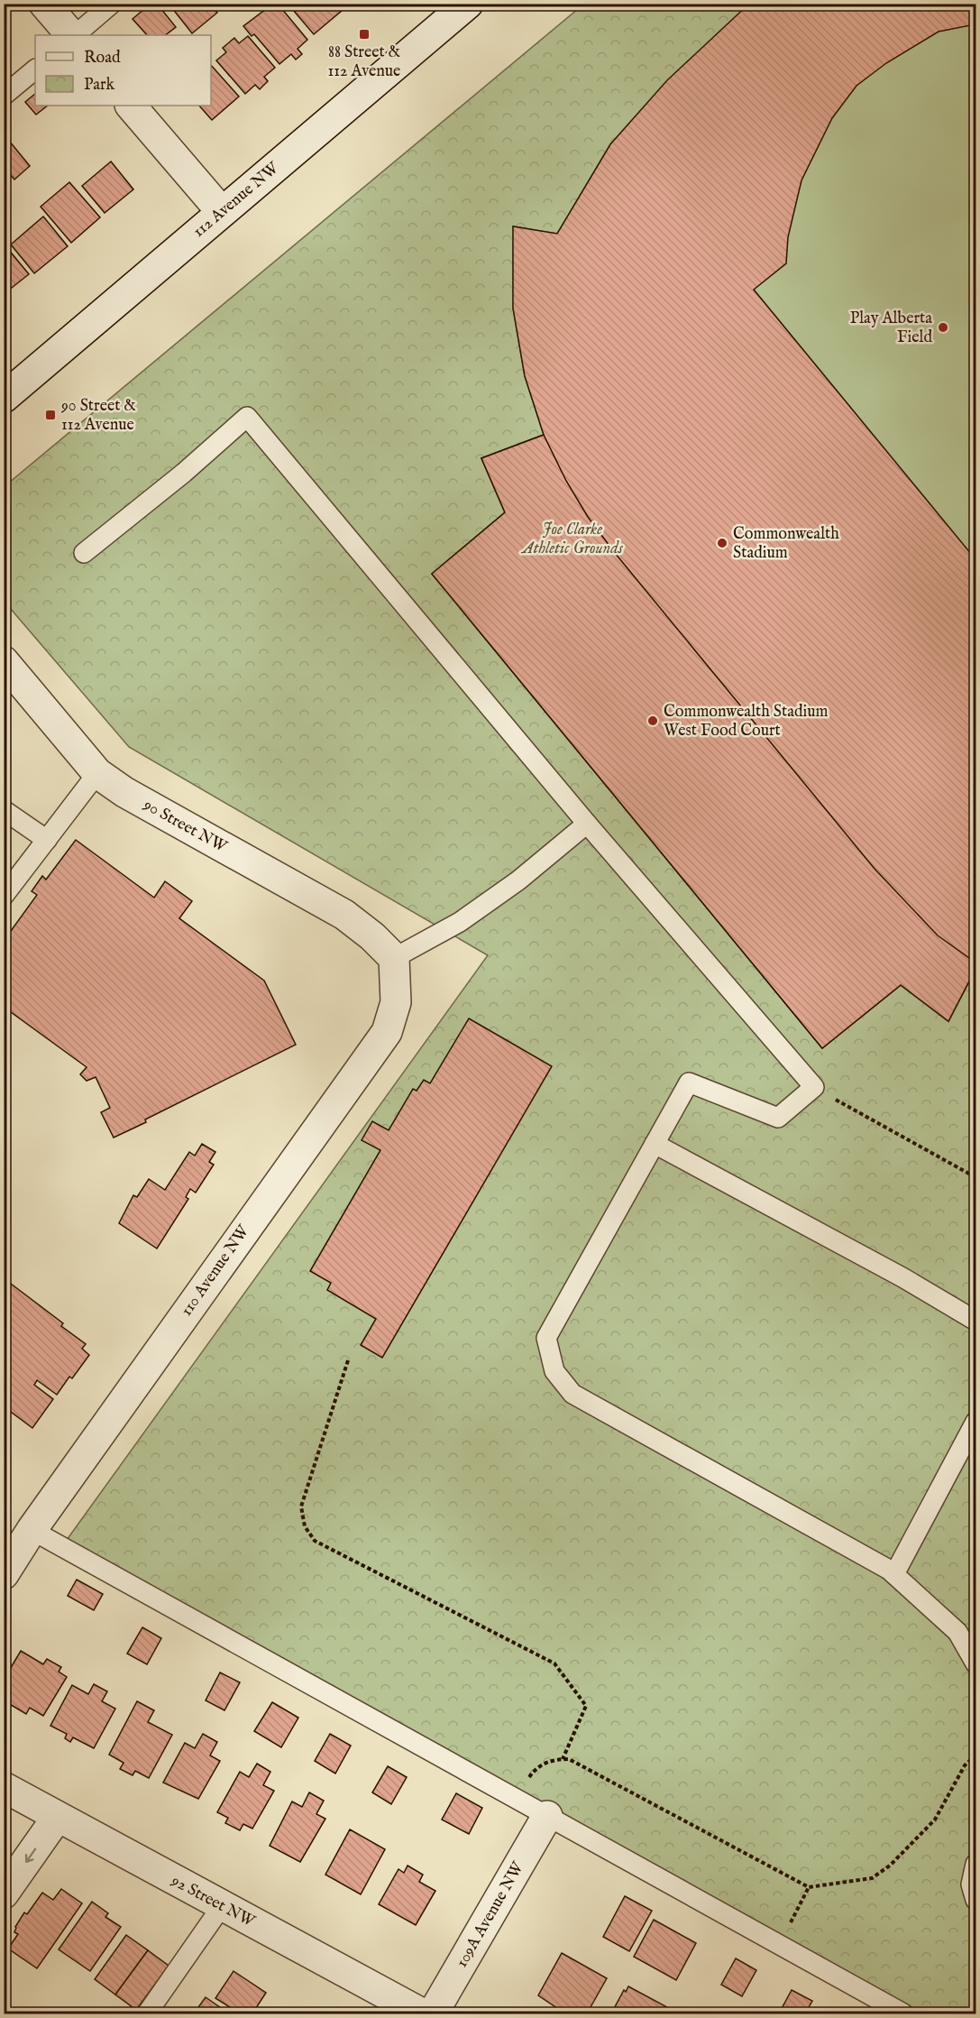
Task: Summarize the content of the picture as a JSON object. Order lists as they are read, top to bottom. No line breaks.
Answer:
{"streets":{"street":["112 Avenue NW","90 Street NW","110 Avenue NW","92 Street NW","109A Avenue NW"]},"crossings":[["90 Street NW","110 Avenue NW"]],"parks":["Joe Clarke Athletic Grounds"],"places":{"transit":["88 Street & 112 Avenue","90 Street & 112 Avenue"],"other":["Play Alberta Field","Commonwealth Stadium","Commonwealth Stadium West Food Court"]},"legend":["Road","Park"]}
